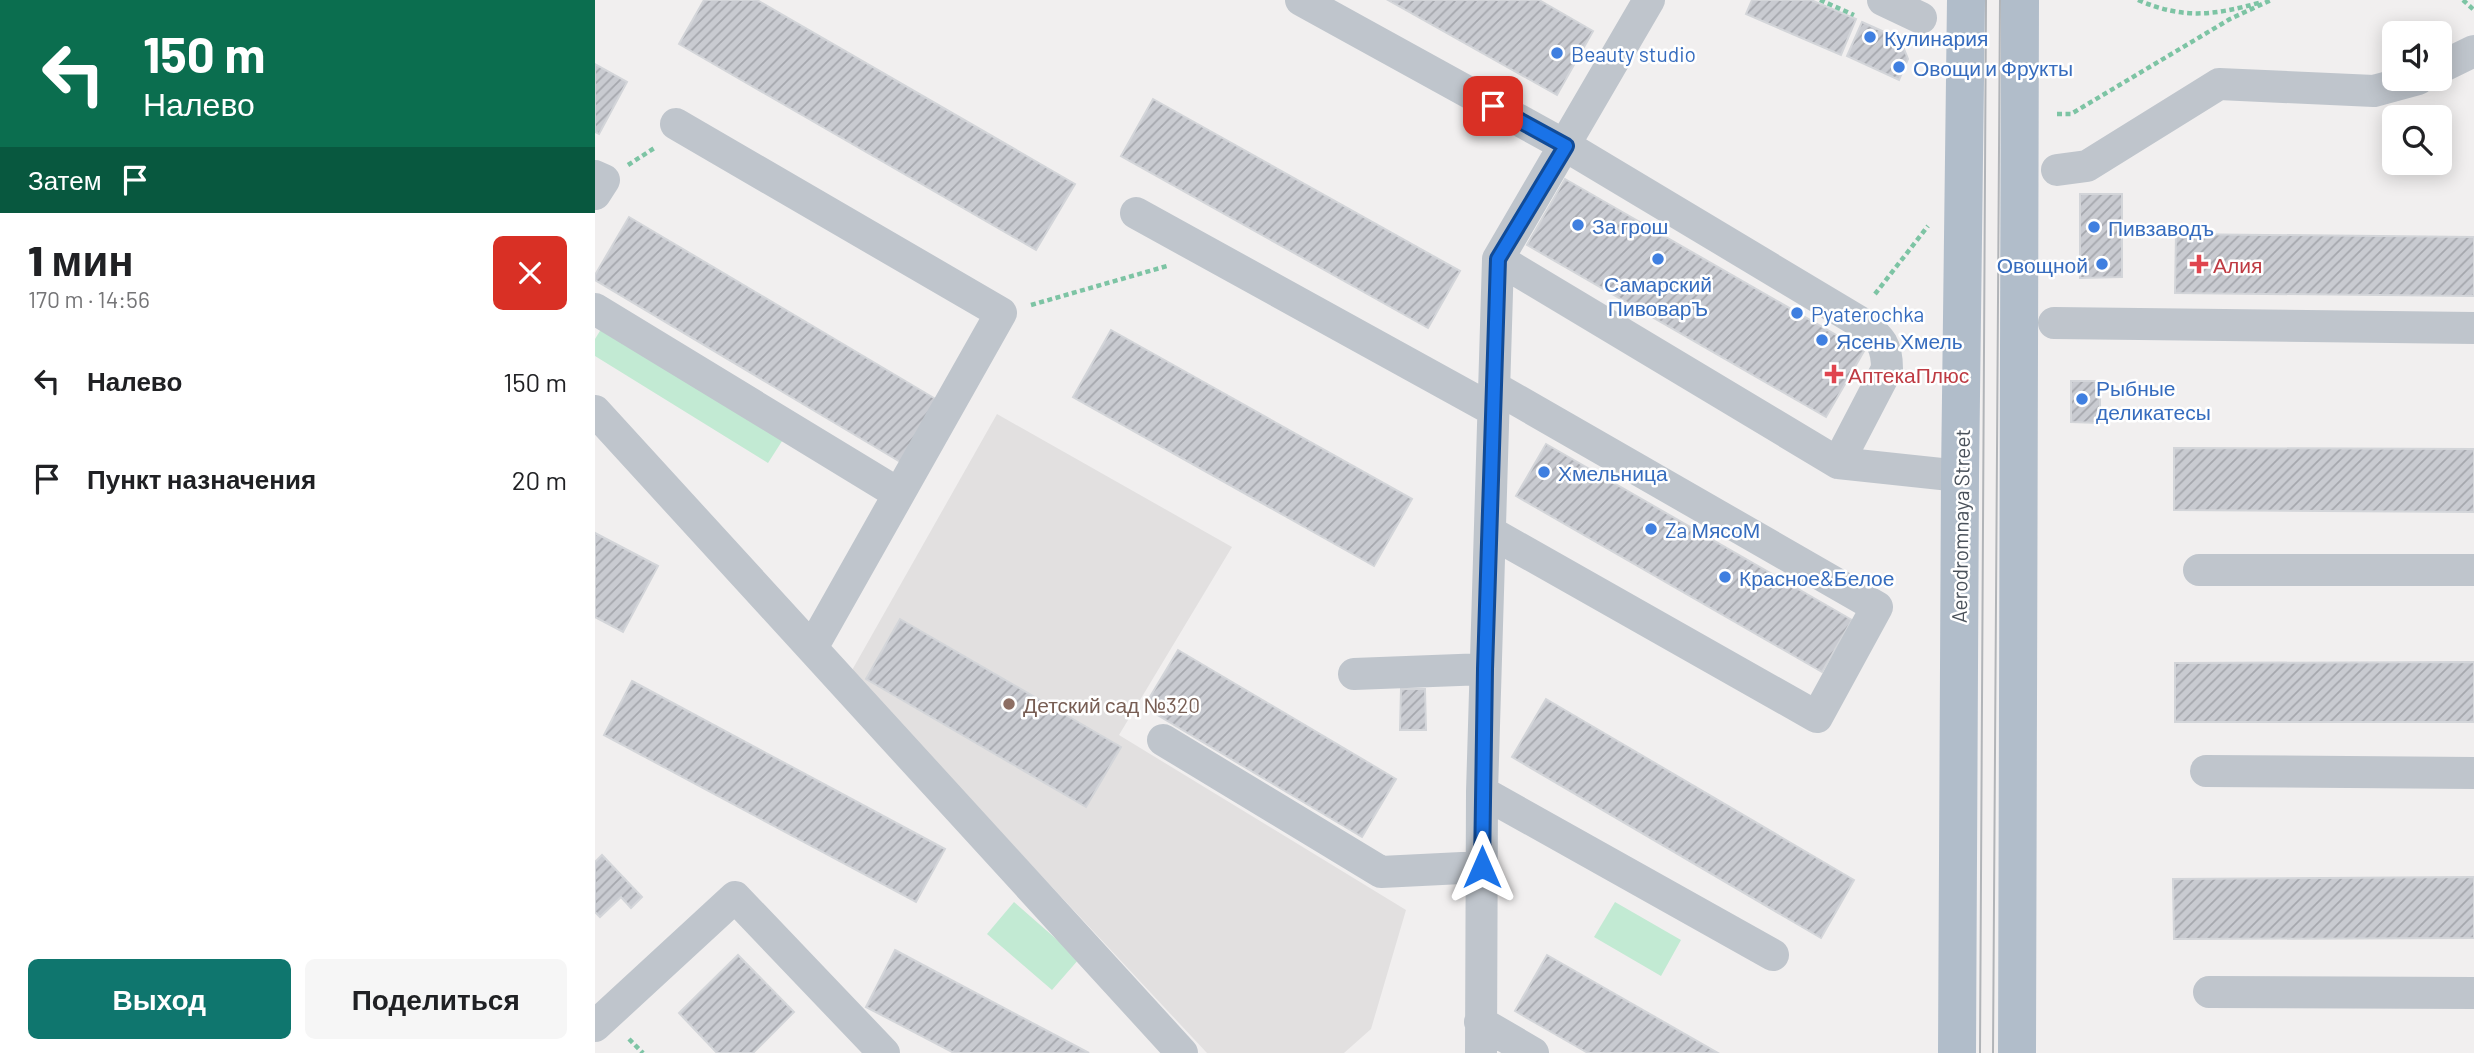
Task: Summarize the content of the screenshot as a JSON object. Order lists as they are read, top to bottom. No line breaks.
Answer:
{"streets":{"main road":["Aerodromnaya Street"]},"places":{"other":["Кулинария","Beauty studio","Овощи и Фрукты","За грош","Пивзаводъ","Самарский ПивоварЪ","Овощной","Pyaterochka","Ясень Хмель","Рыбные деликатесы","Хмельница","Za МясоМ","Красное&Белое","Детский сад №320"],"health":["Алия","АптекаПлюс"]},"page":{"turn":["150 m","Налево"],"then":"Затем","heading":["1 мин","170 m · 14:56"],"list":[{"name":"Налево","value":"150 m"},{"name":"Пункт назначения","value":"20 m"}],"buttons":["Выход","Поделиться"]}}
